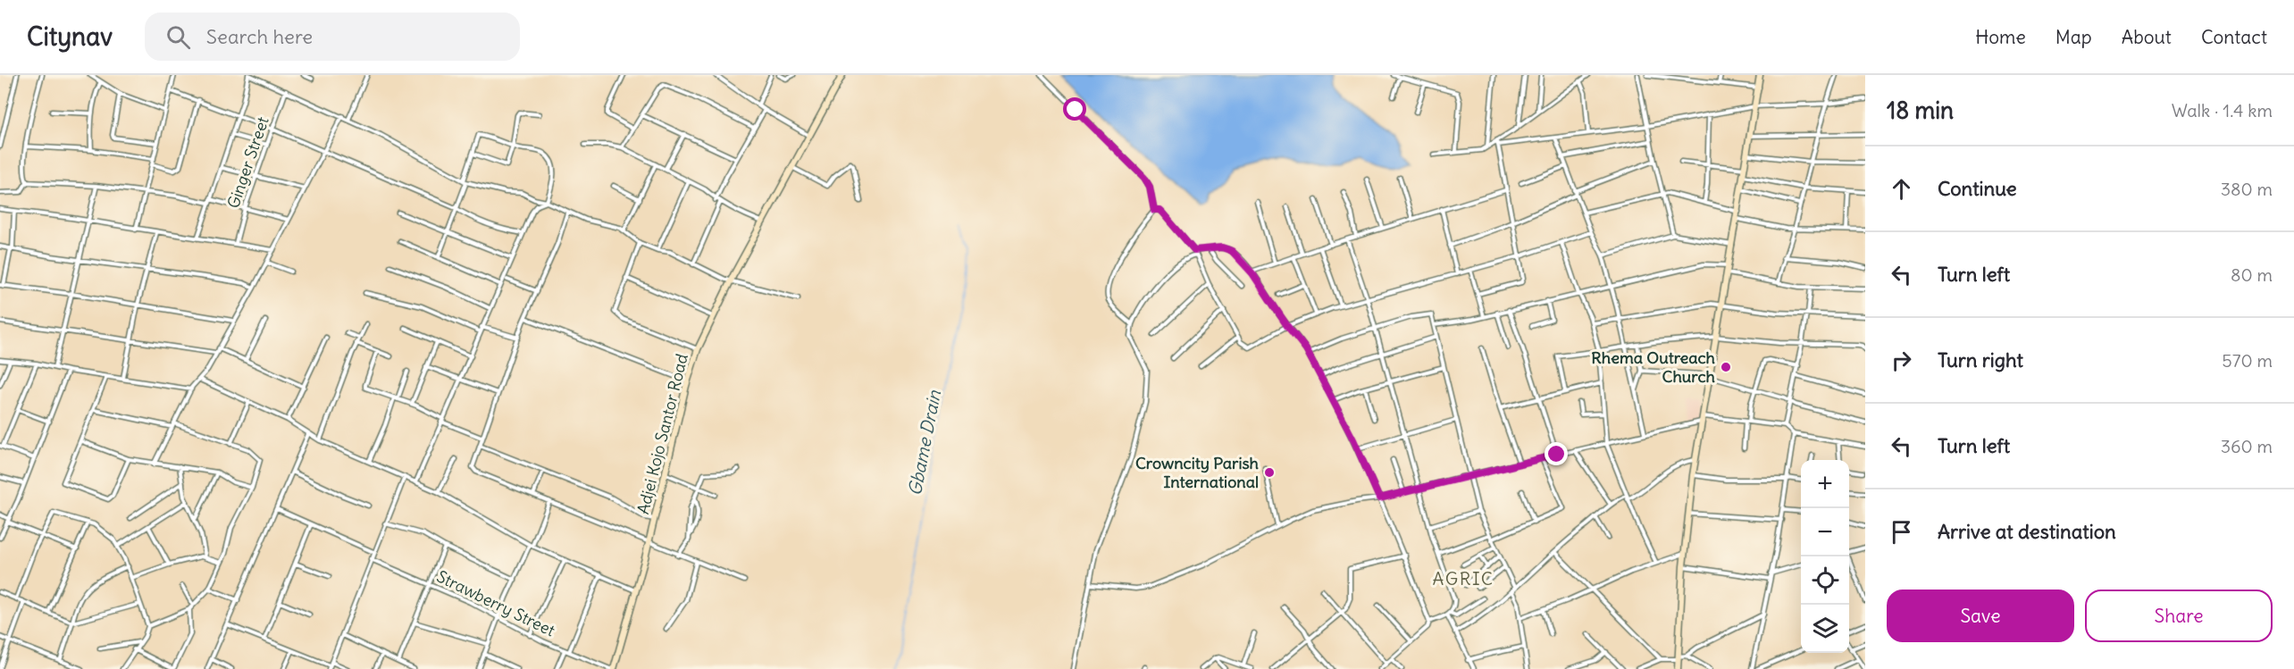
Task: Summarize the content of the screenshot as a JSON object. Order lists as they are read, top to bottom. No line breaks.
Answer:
{"streets":{"street":["Ginger Street","Adjei Kojo Santor Road","Strawberry Street"]},"crossings":[["Adjei Kojo Santor Road","Strawberry Street"]],"districts":["AGRIC"],"water":["Gbame Drain"],"places":["Rhema Outreach Church","Crowncity Parish International"],"page":{"header":"Citynav","search":"Search here","nav":["Home","Map","About","Contact"],"heading":["18 min","Walk · 1.4 km"],"list":[["Continue","380 m"],["Turn left","80 m"],["Turn right","570 m"],["Turn left","360 m"],"Arrive at destination"],"map_buttons":["+","−"],"buttons":["Save","Share"]}}
